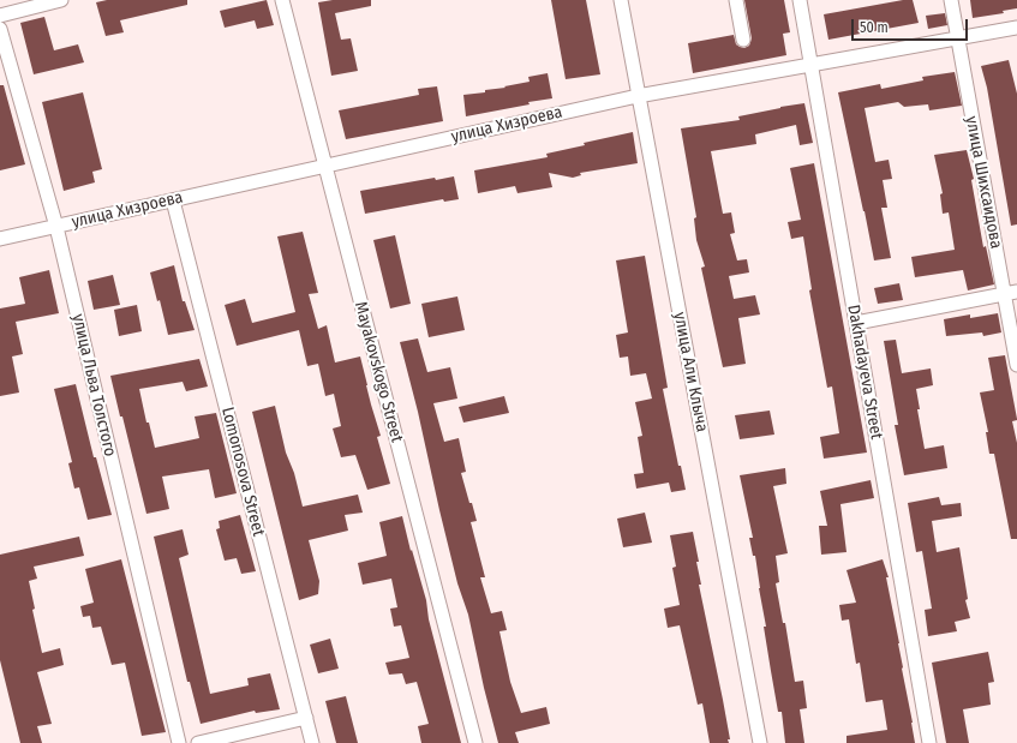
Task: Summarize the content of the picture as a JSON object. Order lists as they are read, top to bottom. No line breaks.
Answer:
{"streets":{"street":["улица Хизроева","улица Шихсаидова","Mayakovskogo Street","улица Али Клыча","Dakhadayeva Street","улица Льва Толстого","Lomonosova Street"]},"crossings":[["улица Хизроева","улица Шихсаидова"],["улица Хизроева","Mayakovskogo Street"],["улица Хизроева","улица Али Клыча"],["улица Хизроева","Dakhadayeva Street"],["улица Хизроева","улица Льва Толстого"],["улица Хизроева","Lomonosova Street"]],"scale_bar":"50 m"}
